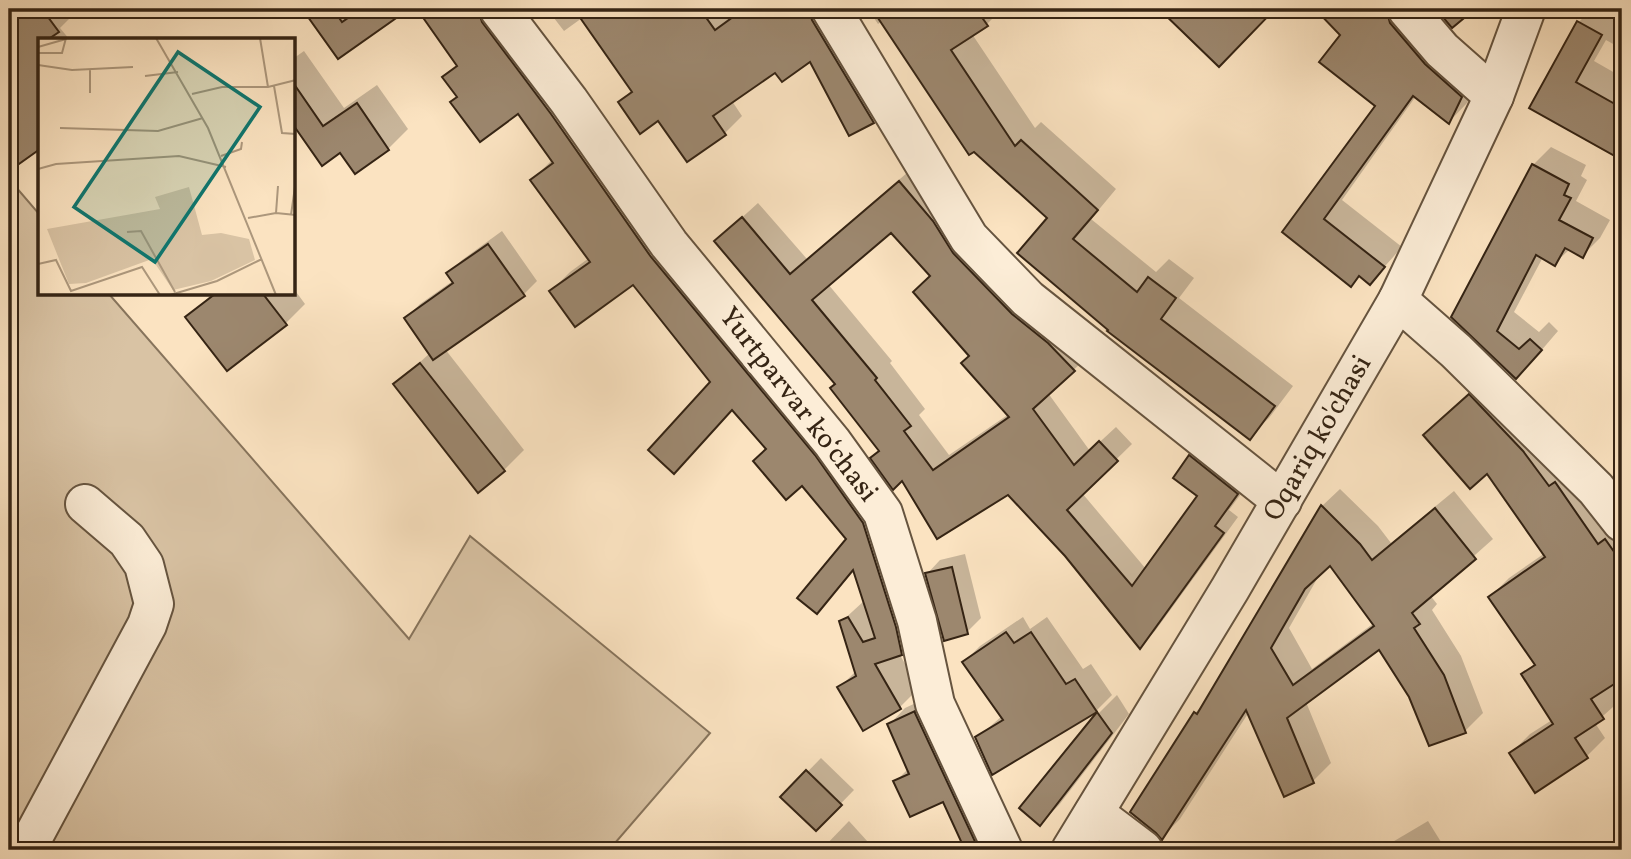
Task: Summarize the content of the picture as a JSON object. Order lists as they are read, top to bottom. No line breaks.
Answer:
{"streets":{"street":["Yurtparvar koʻchasi","Oqariq ko'chasi"]}}
